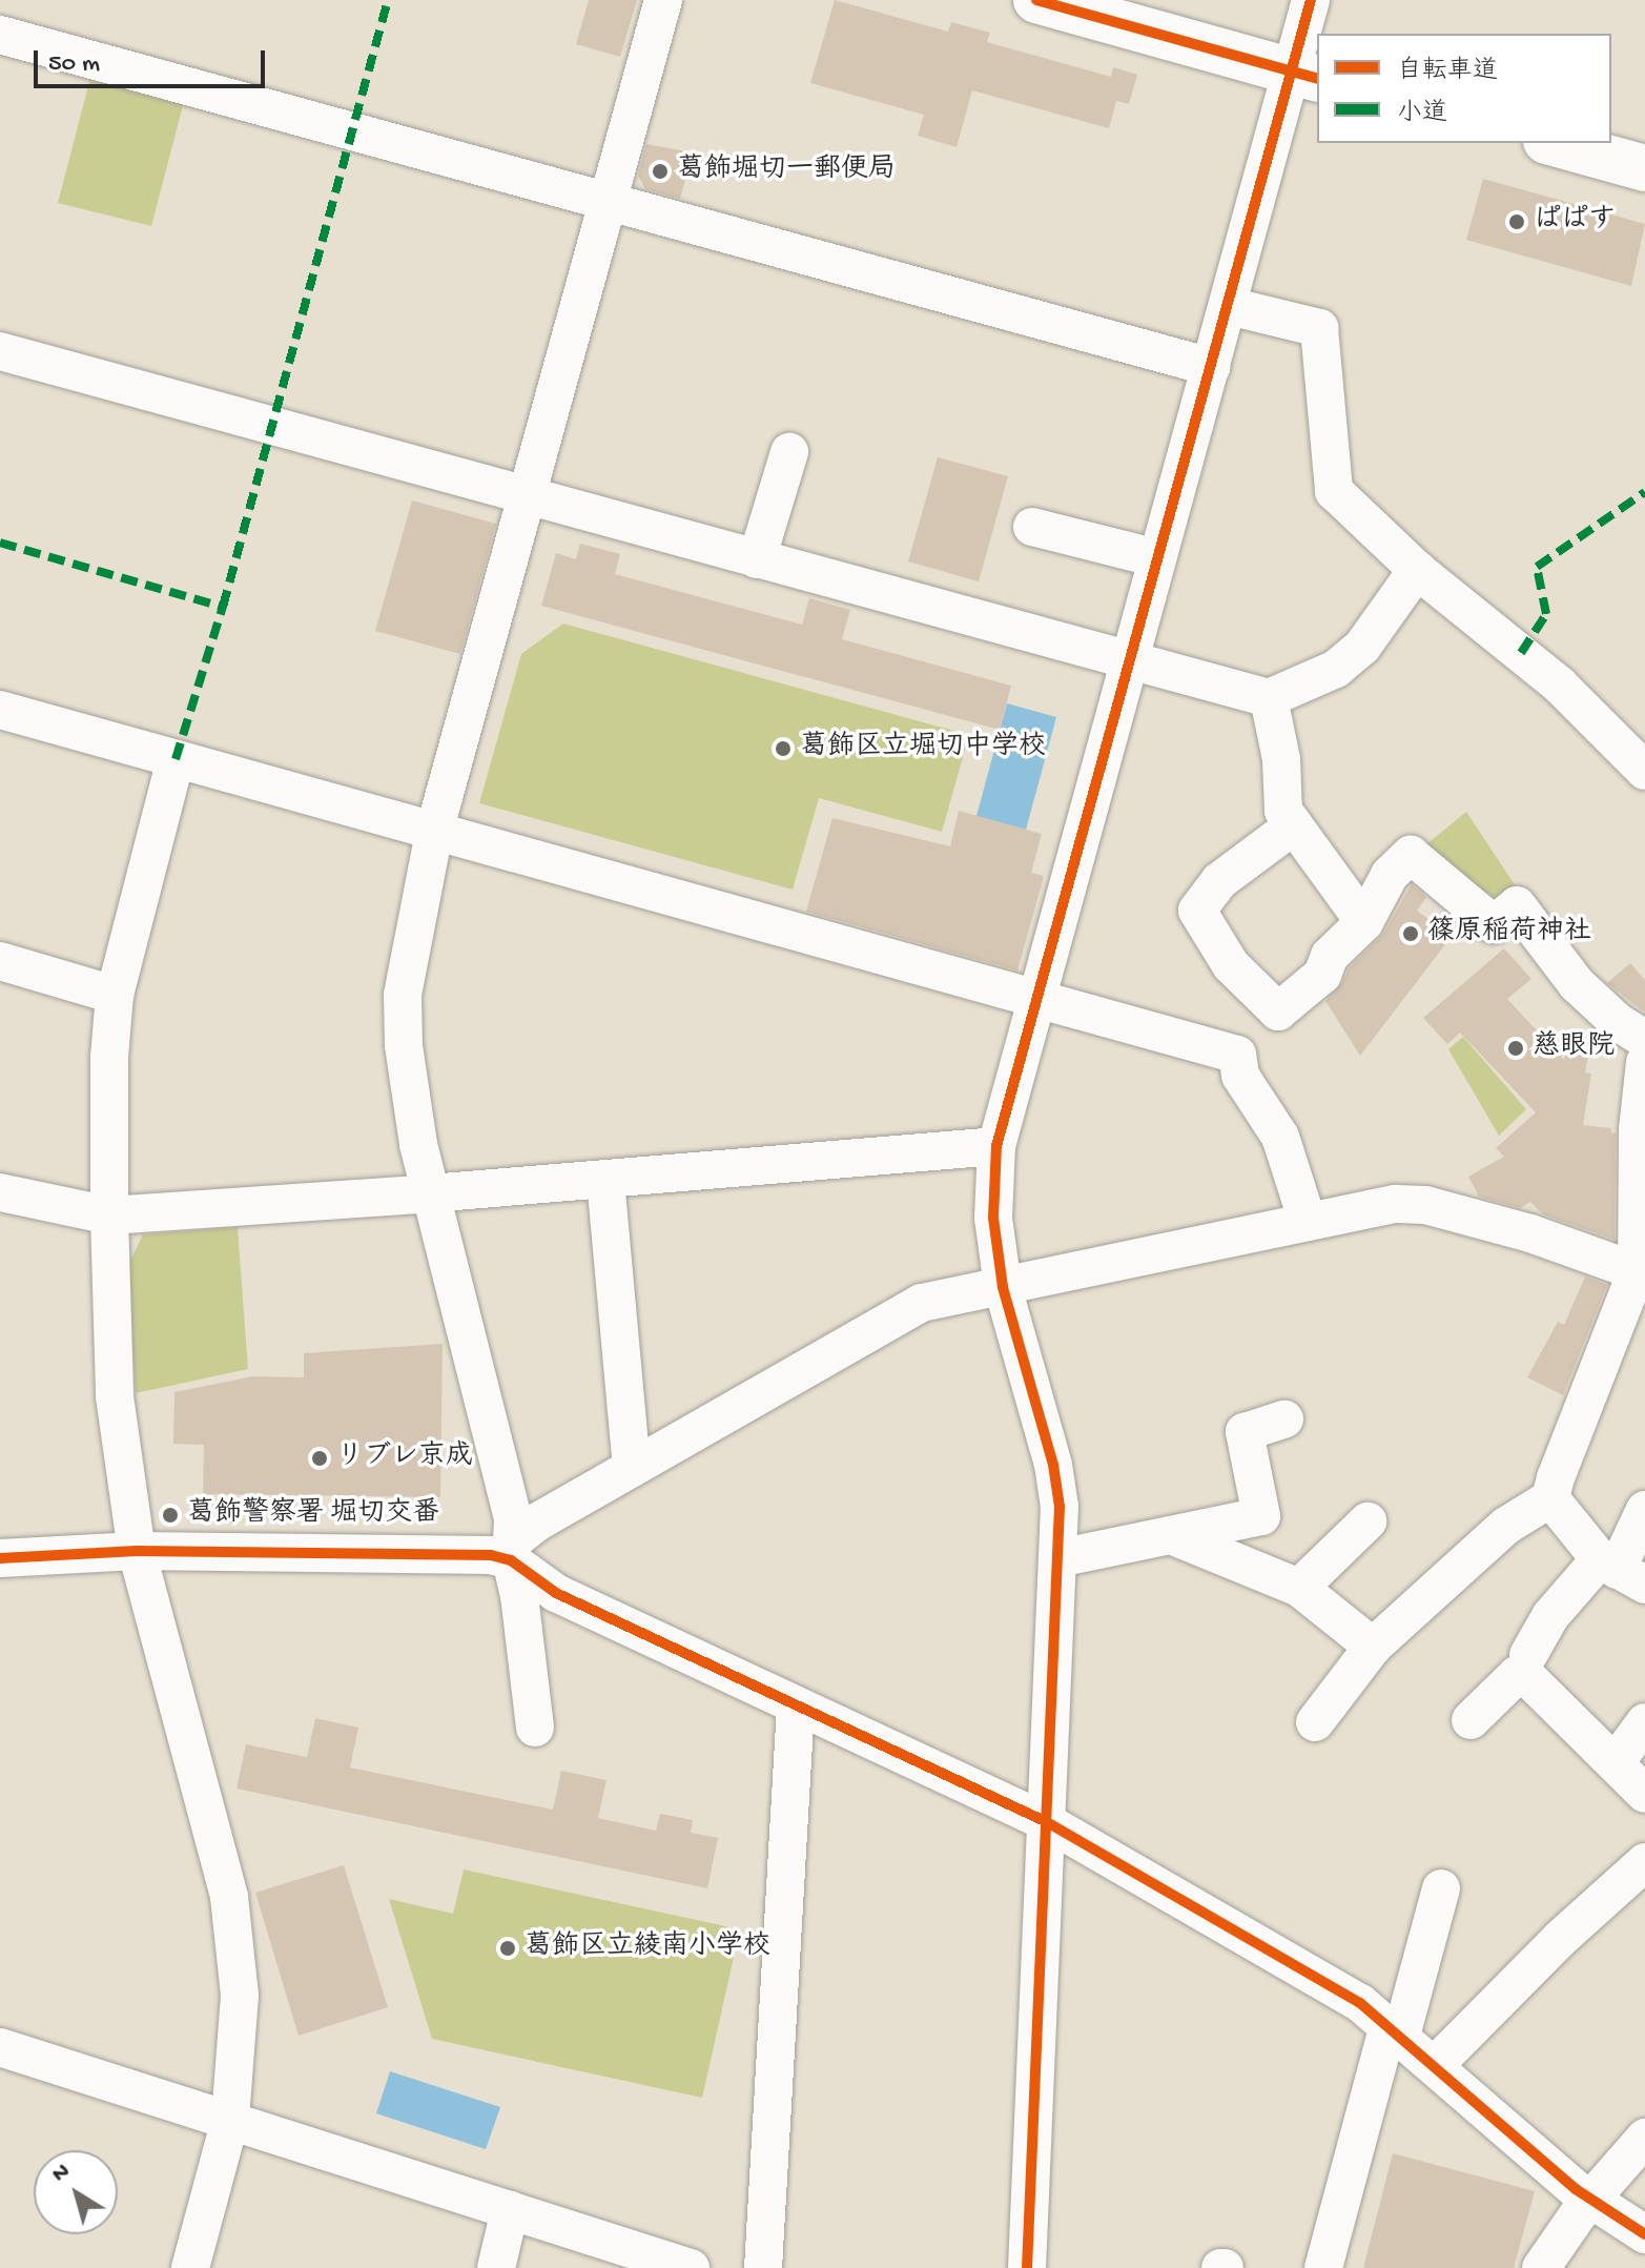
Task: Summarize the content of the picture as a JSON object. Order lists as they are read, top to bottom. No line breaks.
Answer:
{"places":["葛飾堀切一郵便局","ぱぱす","葛飾区立堀切中学校","篠原稲荷神社","慈眼院","リブレ京成","葛飾警察署 堀切交番","葛飾区立綾南小学校"],"legend":["自転車道","小道"],"scale_bar":"50 m","north":"top left"}
